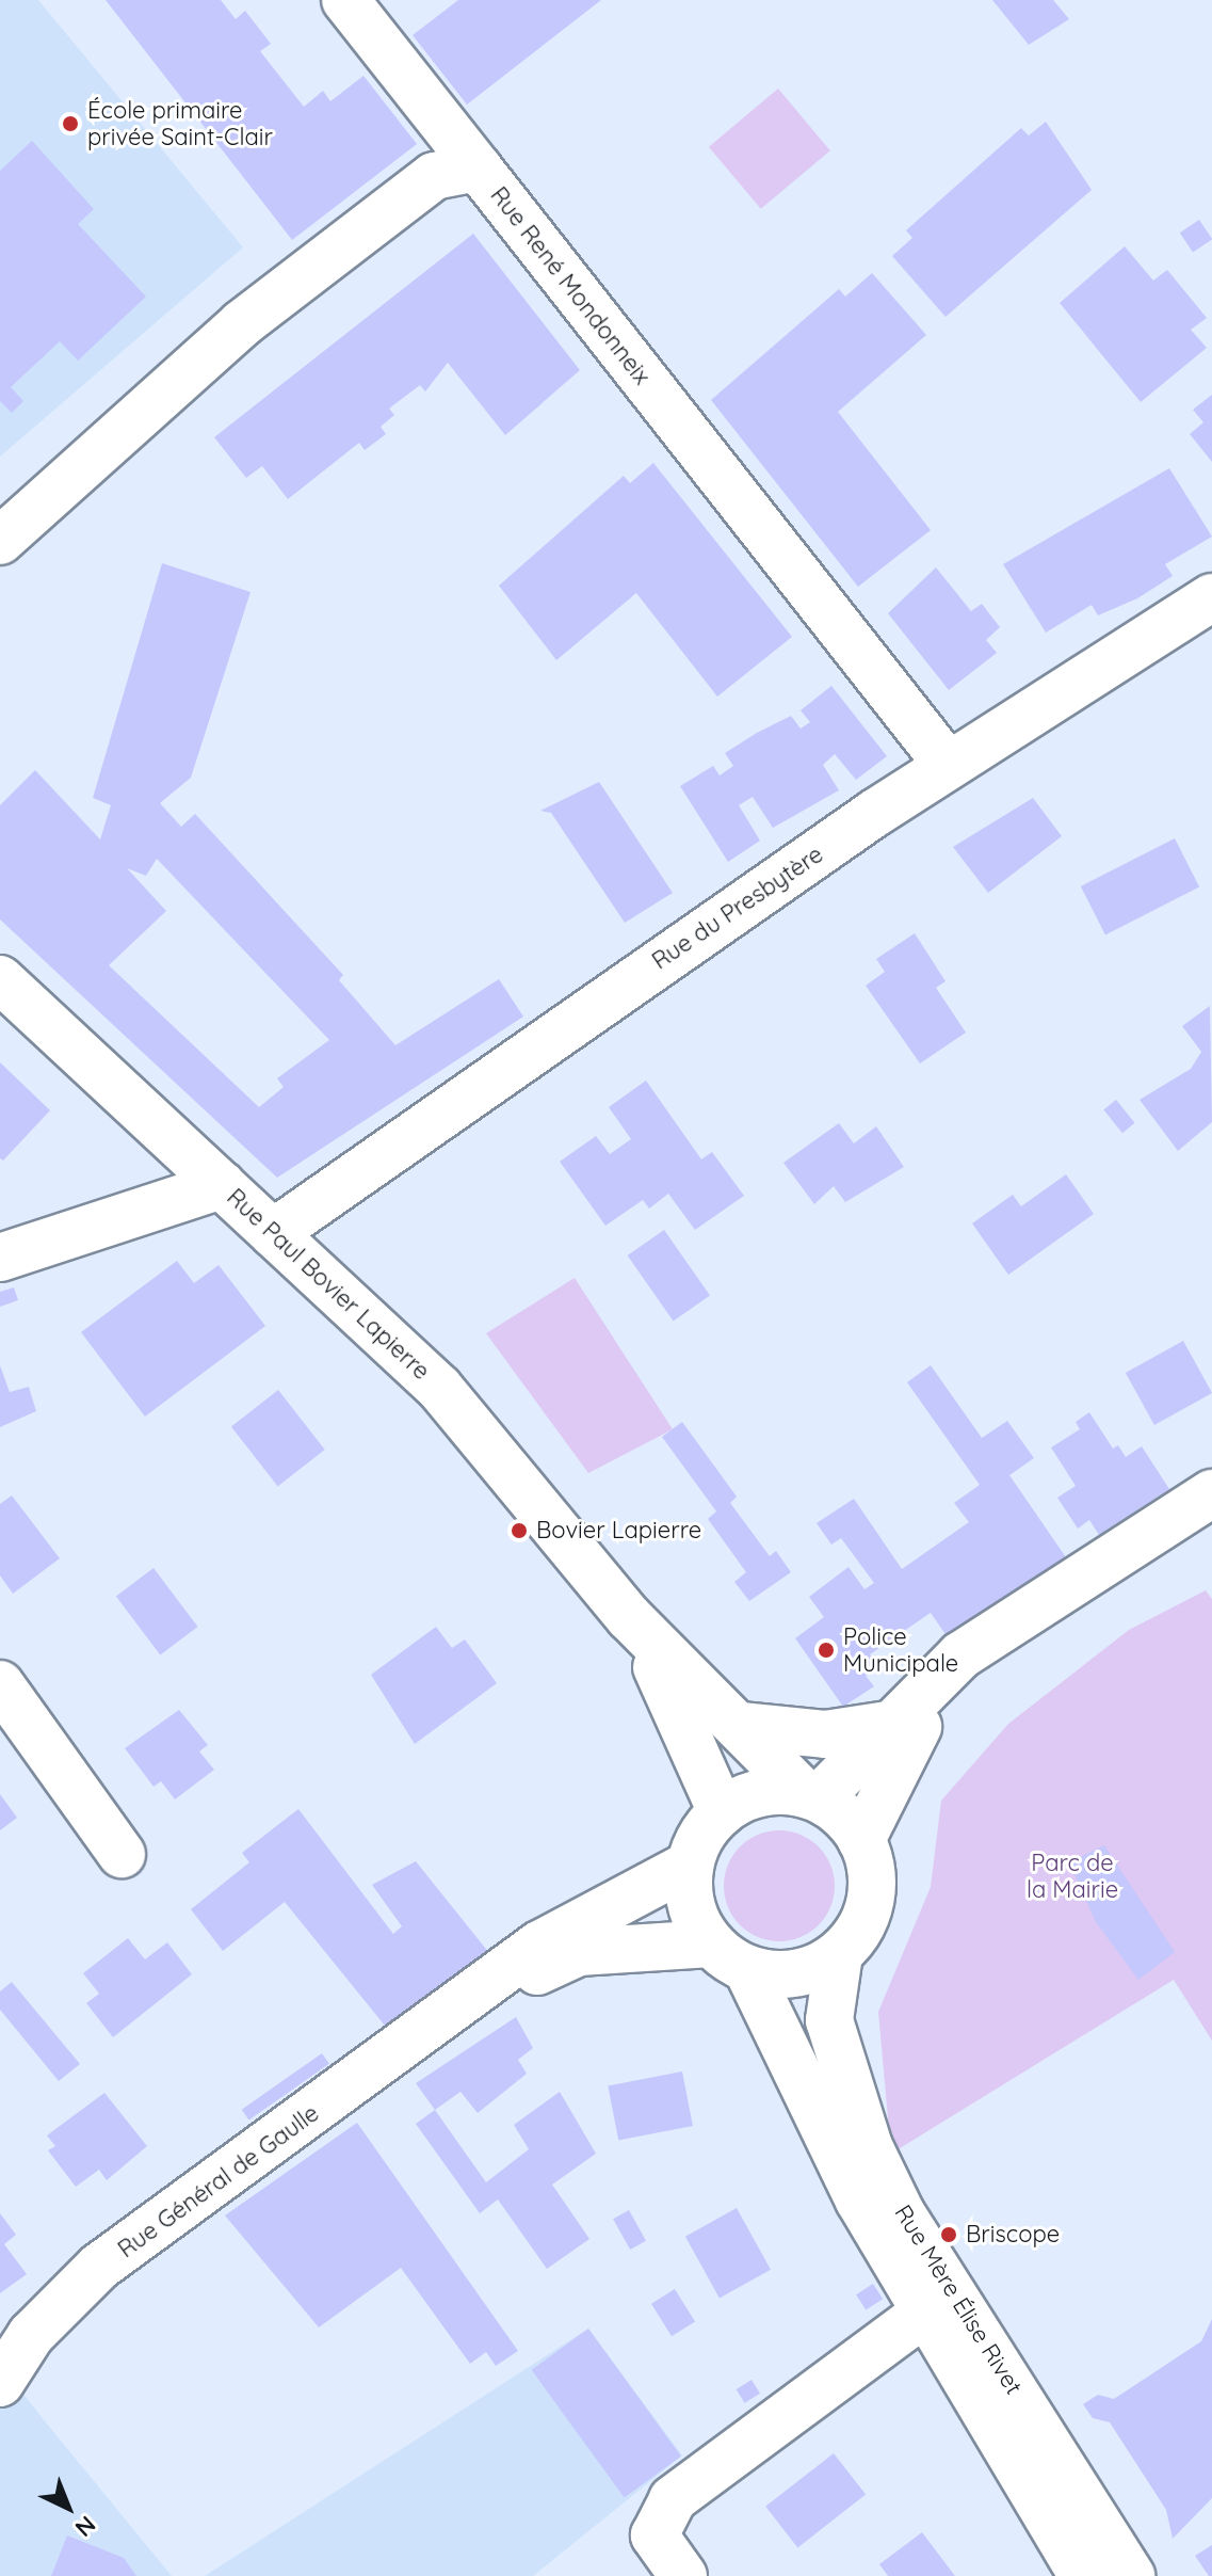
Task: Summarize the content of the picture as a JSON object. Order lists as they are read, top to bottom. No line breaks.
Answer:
{"streets":{"street":["Rue René Mondonneix","Rue du Presbytère","Rue Paul Bovier Lapierre","Rue Général de Gaulle","Rue Mère Élise Rivet"]},"crossings":[["Rue René Mondonneix","Rue du Presbytère"],["Rue du Presbytère","Rue Paul Bovier Lapierre"],["Rue Général de Gaulle","Rue Mère Élise Rivet"]],"parks":["Parc de la Mairie"],"places":["École primaire privée Saint-Clair","Bovier Lapierre","Police Municipale","Briscope"],"north":"bottom right"}
